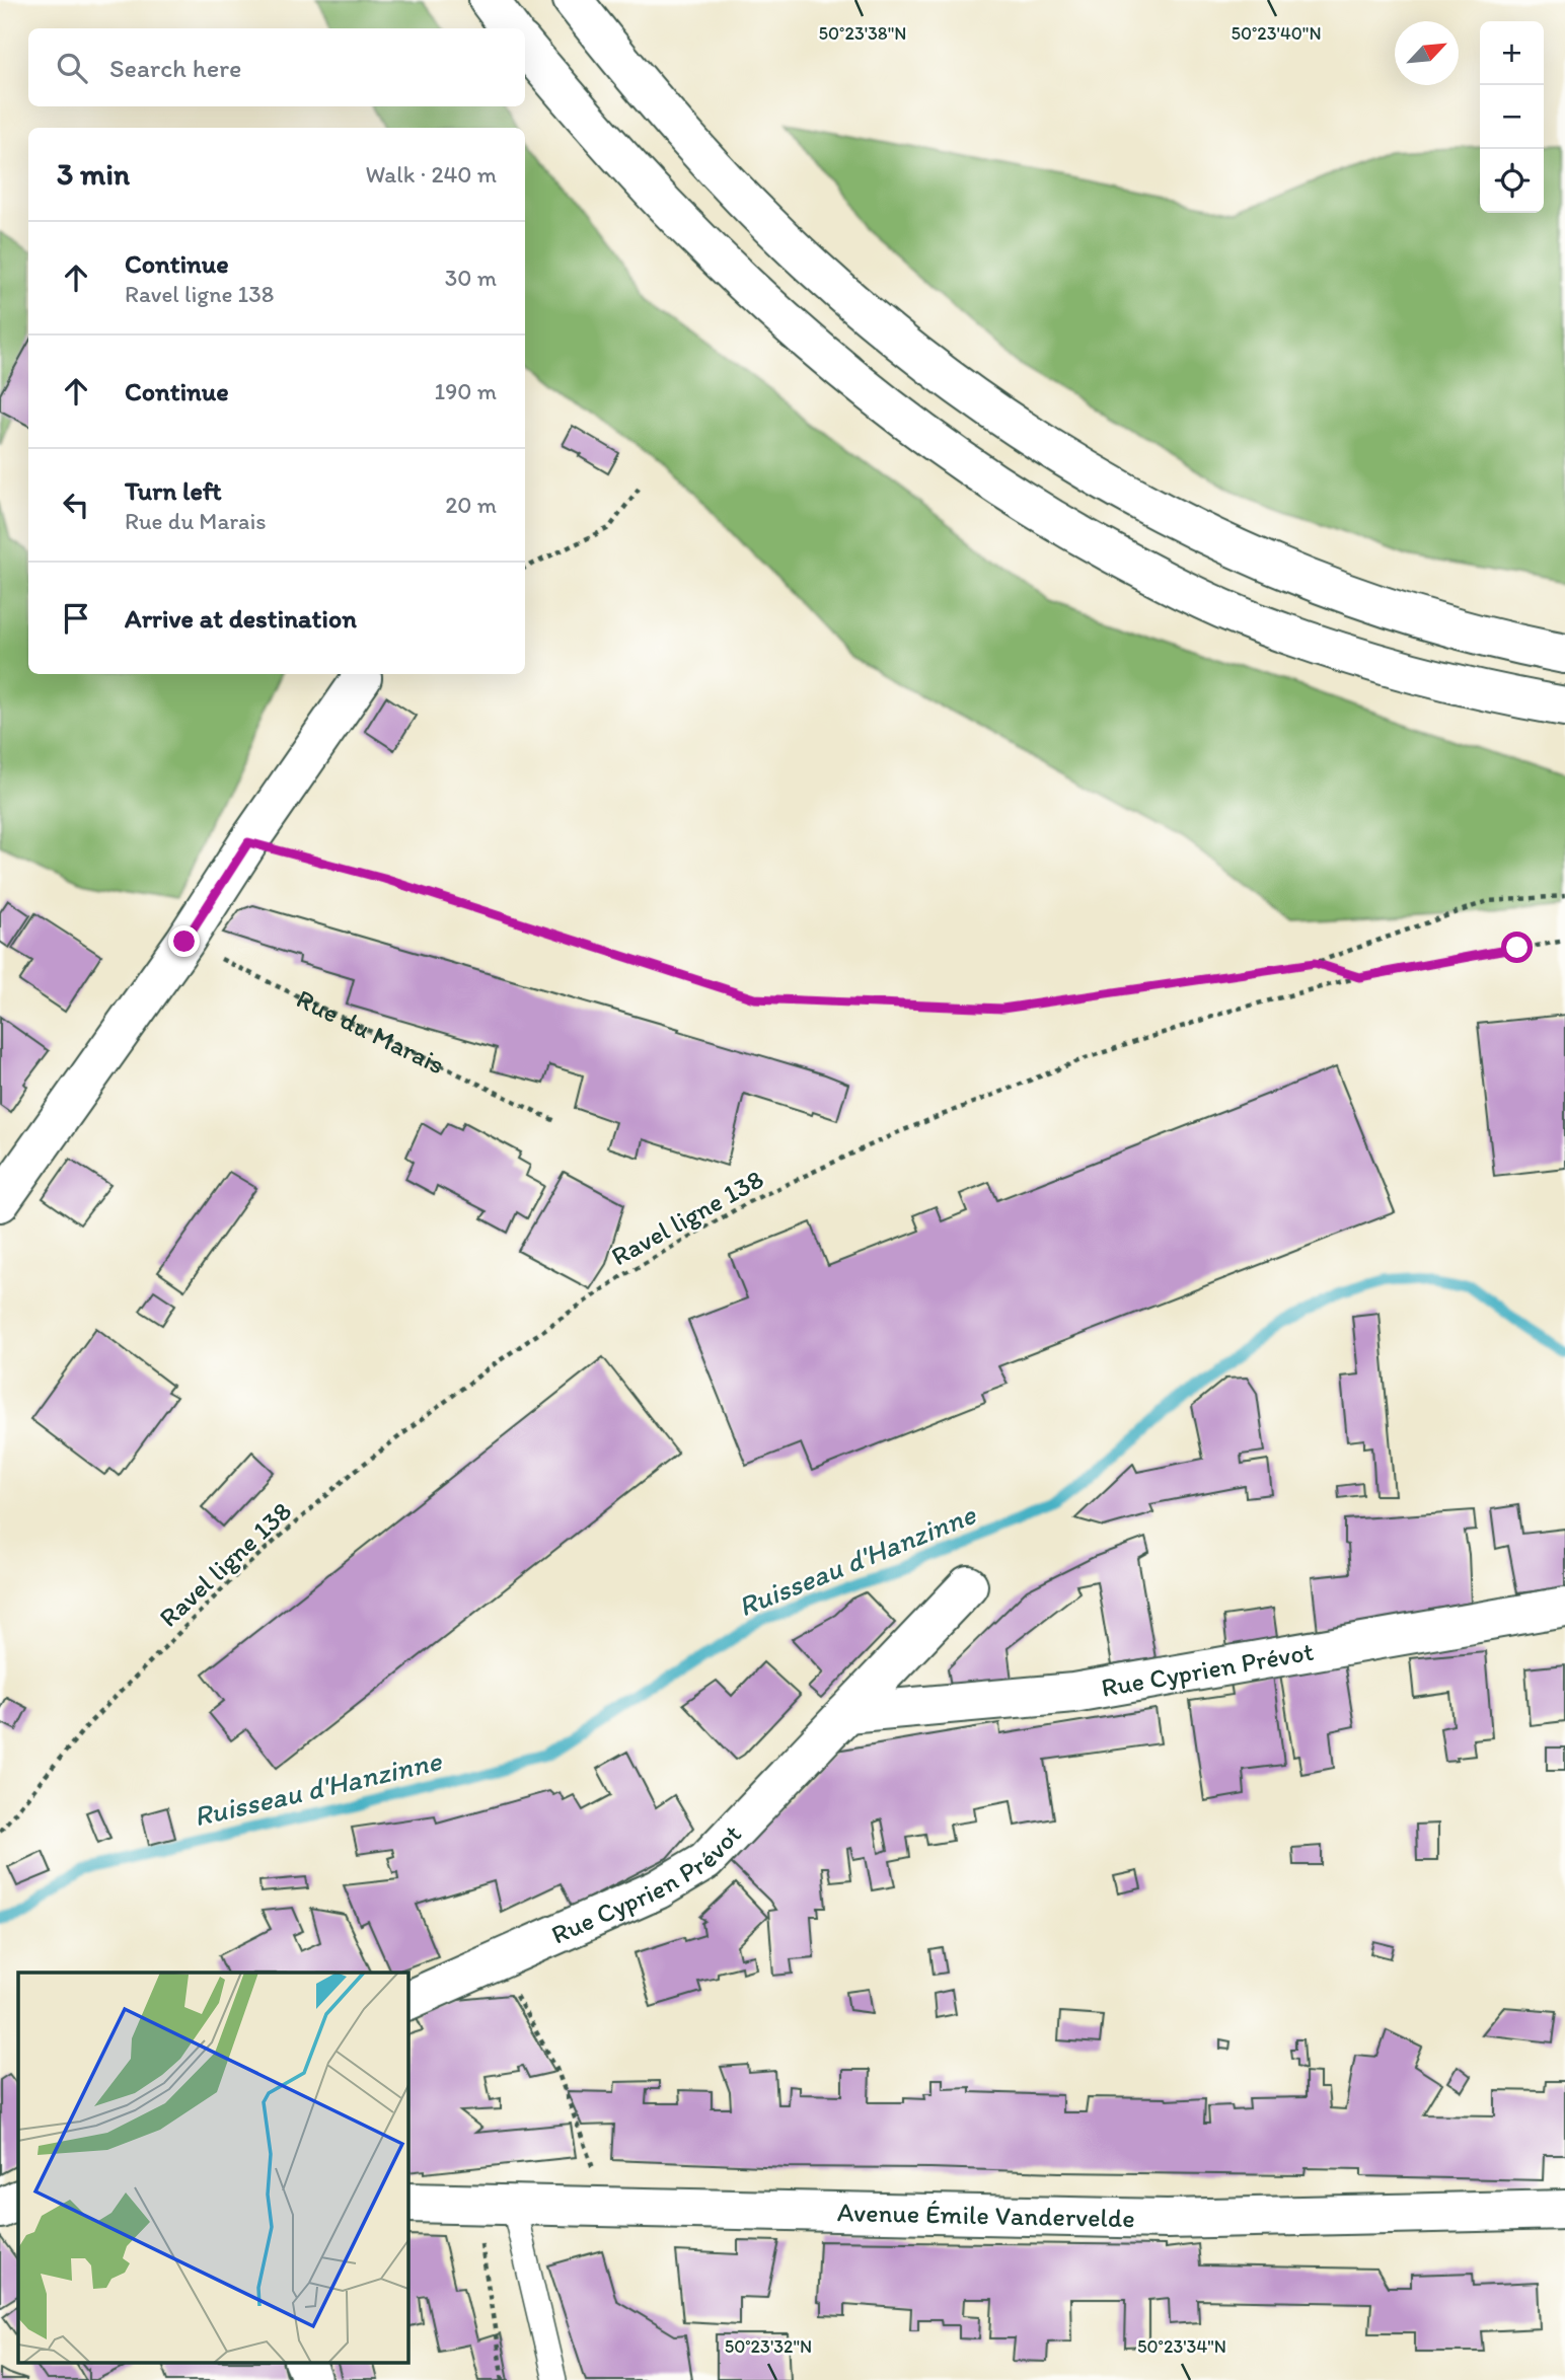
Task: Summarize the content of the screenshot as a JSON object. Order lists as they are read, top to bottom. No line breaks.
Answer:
{"streets":{"main road":["Rue Cyprien Prévot","Avenue Émile Vandervelde"],"path":["Rue du Marais","Ravel ligne 138"]},"water":["Ruisseau d'Hanzinne"],"north":"top right","page":{"map_buttons":["+","−"],"search":"Search here","heading":["3 min","Walk · 240 m"],"list":[["Continue","Ravel ligne 138","30 m"],["Continue","190 m"],["Turn left","Rue du Marais","20 m"],"Arrive at destination"]},"coordinates":["50°23'38\"N","50°23'40\"N","50°23'32\"N","50°23'34\"N"]}
